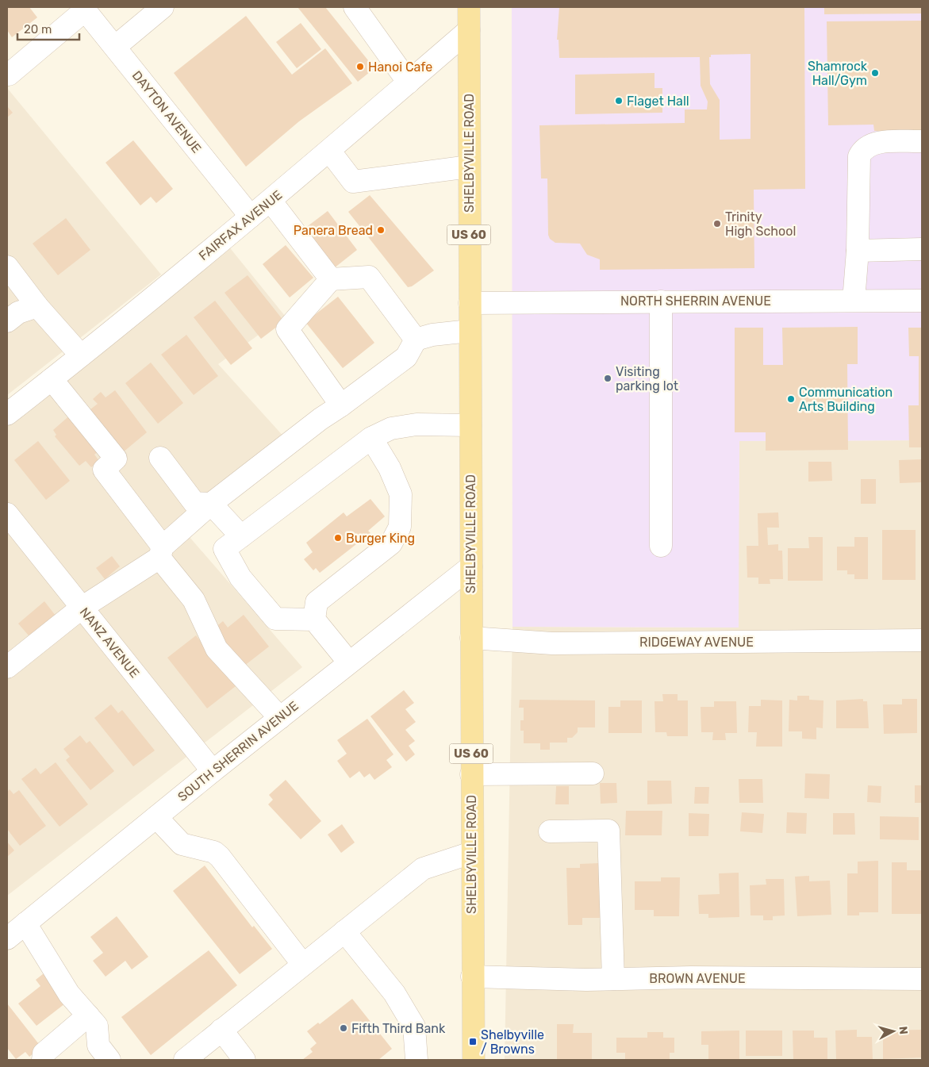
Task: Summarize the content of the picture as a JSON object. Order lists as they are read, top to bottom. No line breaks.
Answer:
{"streets":{"main road":["SHELBYVILLE ROAD","US 60"],"street":["DAYTON AVENUE","FAIRFAX AVENUE","NORTH SHERRIN AVENUE","RIDGEWAY AVENUE","NANZ AVENUE","SOUTH SHERRIN AVENUE","BROWN AVENUE"]},"crossings":[["DAYTON AVENUE","FAIRFAX AVENUE"],["SHELBYVILLE ROAD","FAIRFAX AVENUE"],["SHELBYVILLE ROAD","NORTH SHERRIN AVENUE"],["SHELBYVILLE ROAD","RIDGEWAY AVENUE"],["SHELBYVILLE ROAD","SOUTH SHERRIN AVENUE"],["SHELBYVILLE ROAD","BROWN AVENUE"],["NANZ AVENUE","SOUTH SHERRIN AVENUE"]],"places":{"other":["Hanoi Cafe","Shamrock Hall/Gym","Flaget Hall","Trinity High School","Panera Bread","Visiting parking lot","Communication Arts Building","Burger King","Fifth Third Bank"],"transit":["Shelbyville / Browns"]},"scale_bar":"20 m","north":"right"}
